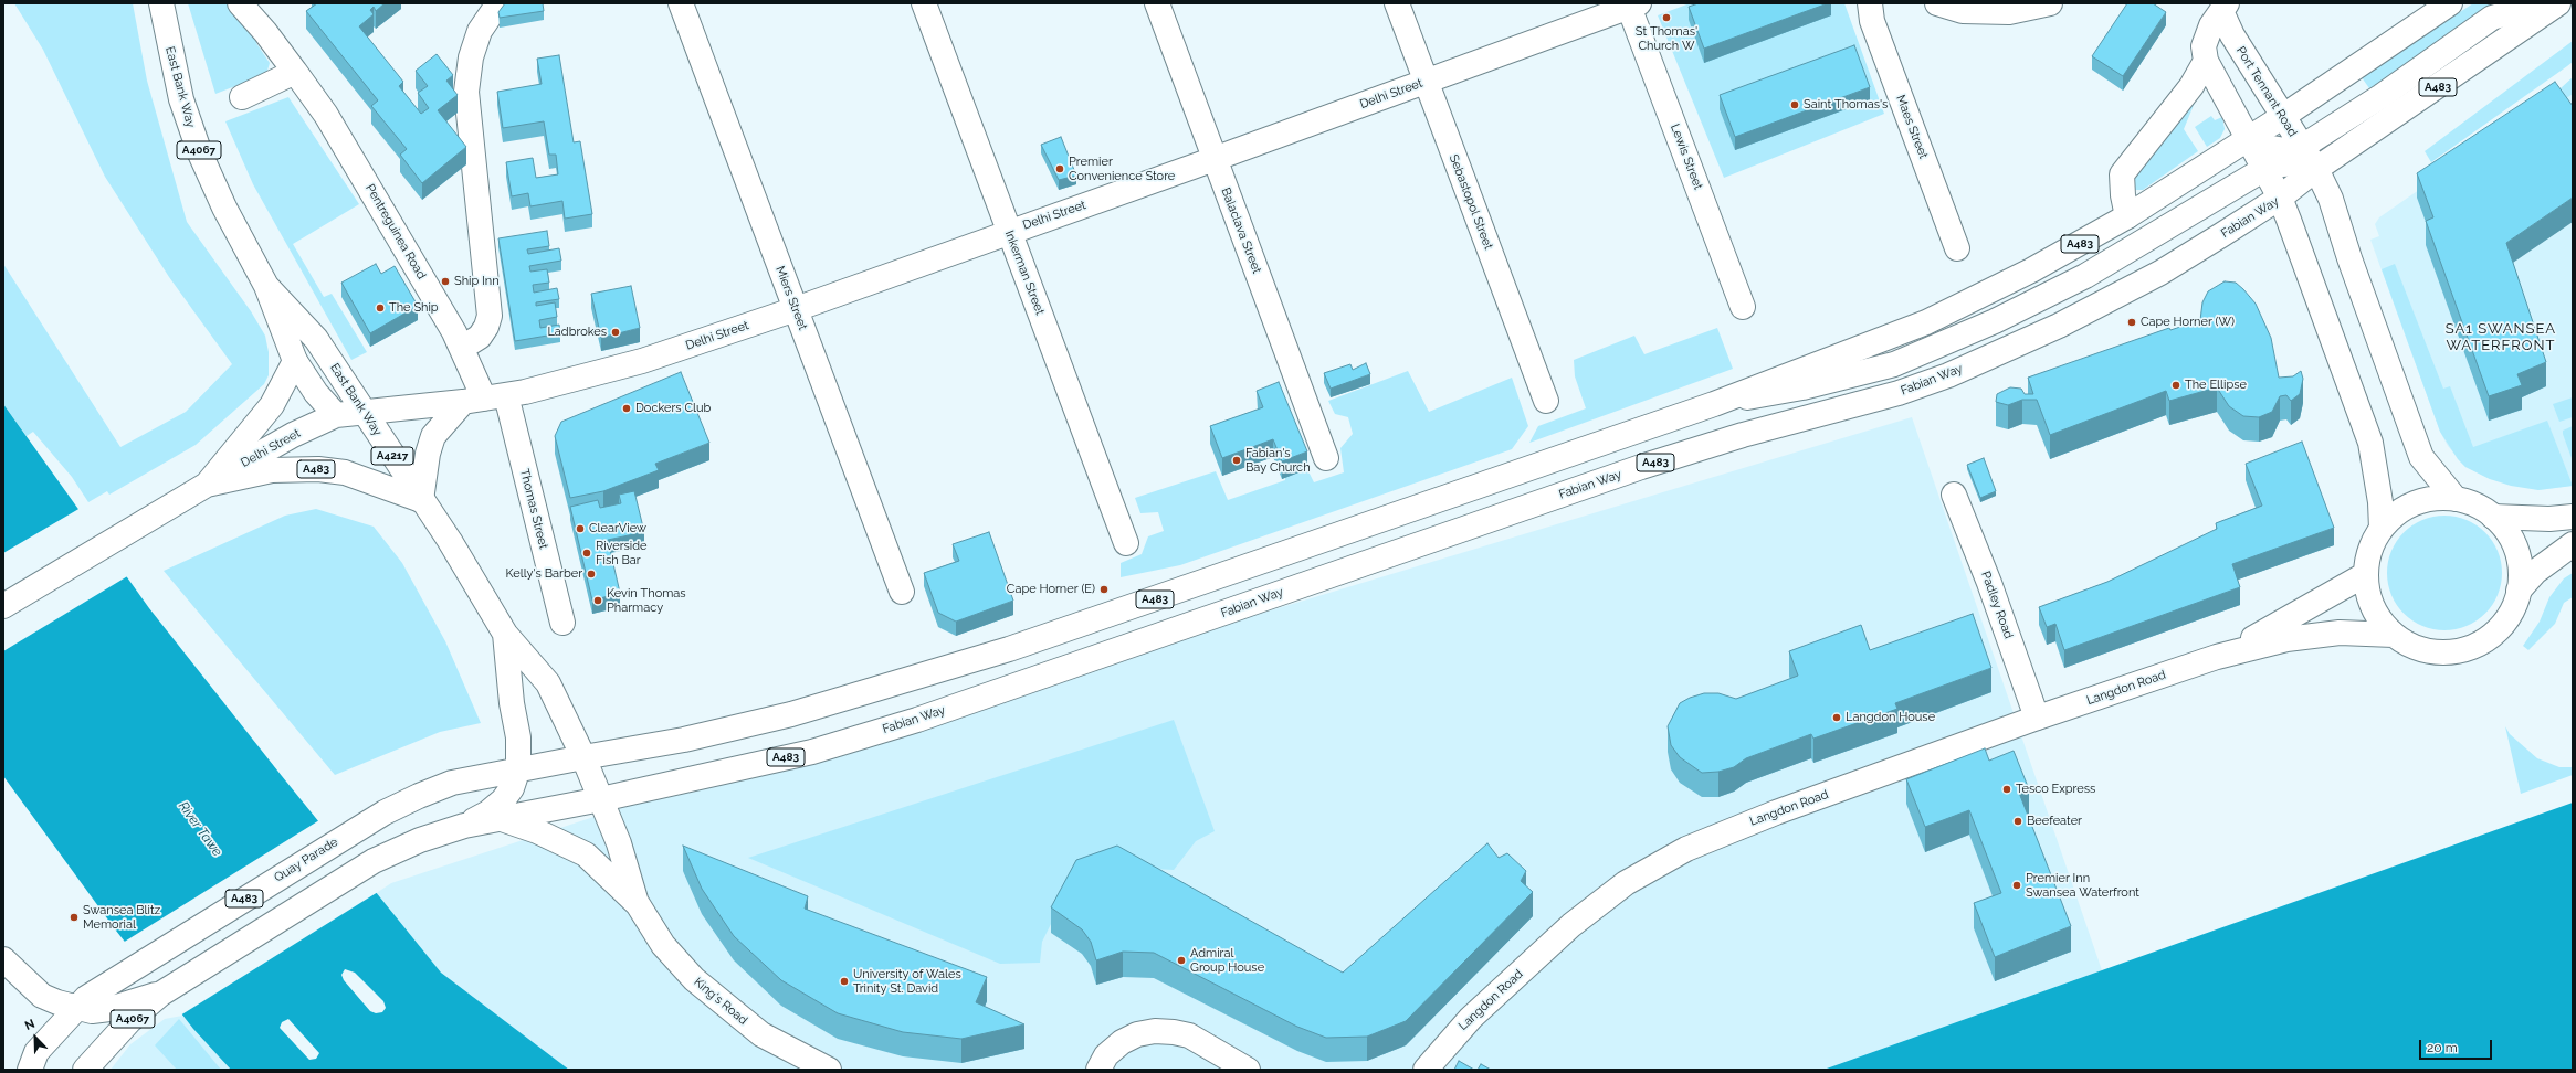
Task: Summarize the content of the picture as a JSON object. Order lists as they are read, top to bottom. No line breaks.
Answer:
{"streets":{"main road":["East Bank Way","A483","Port Tennant Road","Delhi Street","Maes Street","A4067","Lewis Street","Sebastopol Street","Fabian Way","Balaclava Street","Pentreguinea Road","Inkerman Street","Miers Street","A4217","Thomas Street","Padley Road","Langdon Road","Quay Parade","King's Road"]},"crossings":[["East Bank Way","A483"],["East Bank Way","Delhi Street"],["East Bank Way","Quay Parade"],["East Bank Way","King's Road"],["A483","Port Tennant Road"],["A483","Delhi Street"],["A483","A4067"],["A483","Fabian Way"],["A483","Quay Parade"],["A483","King's Road"],["Port Tennant Road","Fabian Way"],["Port Tennant Road","Langdon Road"],["Delhi Street","Lewis Street"],["Delhi Street","Sebastopol Street"],["Delhi Street","Balaclava Street"],["Delhi Street","Pentreguinea Road"],["Delhi Street","Inkerman Street"],["Delhi Street","Miers Street"],["Delhi Street","Thomas Street"],["Fabian Way","King's Road"],["Pentreguinea Road","Thomas Street"],["Padley Road","Langdon Road"],["Quay Parade","King's Road"]],"districts":["SA1 SWANSEA WATERFRONT"],"water":["River Tawe"],"places":["St Thomas' Church W","Saint Thomas's","Premier Convenience Store","Ship Inn","The Ship","Cape Horner (W)","Ladbrokes","The Ellipse","Dockers Club","Fabian's Bay Church","ClearView","Riverside Fish Bar","Kelly's Barber","Cape Horner (E)","Kevin Thomas Pharmacy","Langdon House","Tesco Express","Beefeater","Premier Inn Swansea Waterfront","Swansea Blitz Memorial","Admiral Group House","University of Wales Trinity St. David"],"scale_bar":"20 m","north":"top left"}
